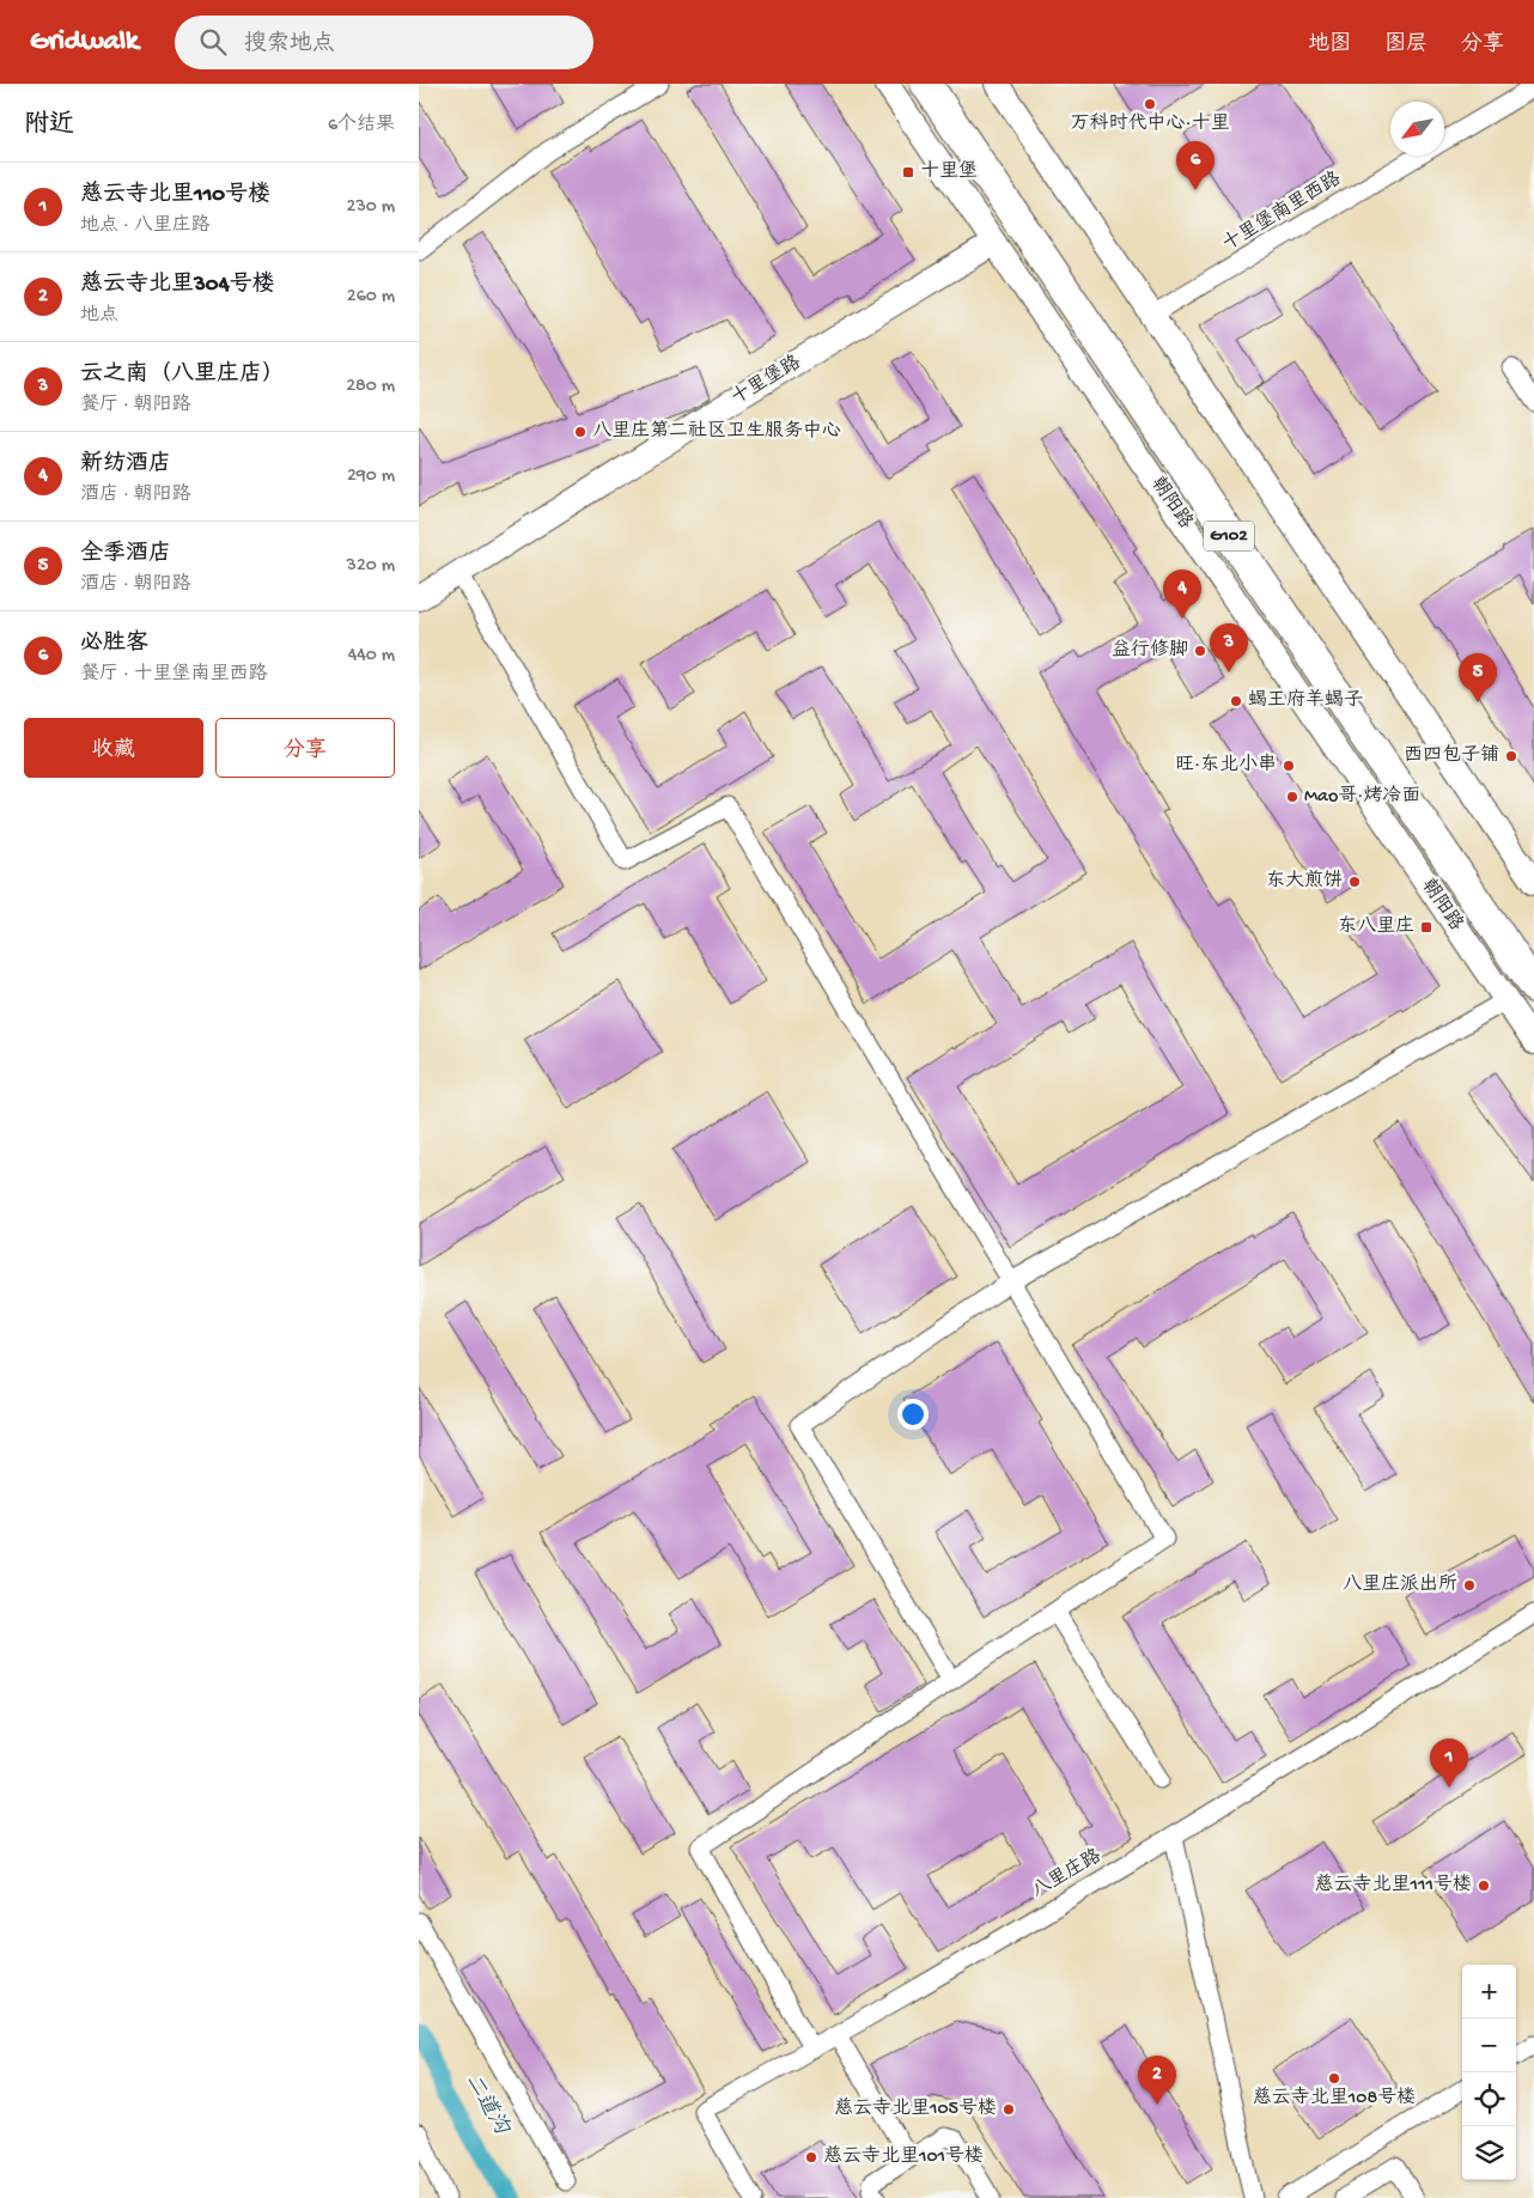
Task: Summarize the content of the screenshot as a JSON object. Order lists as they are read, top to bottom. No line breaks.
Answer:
{"streets":{"highway":["朝阳路","G102"],"street":["十里堡南里西路","十里堡路","八里庄路"]},"crossings":[["十里堡路","朝阳路"]],"water":["二道沟"],"places":{"other":["万科时代中心·十里","八里庄第二社区卫生服务中心","益行修脚","蝎王府羊蝎子","西四包子铺","旺·东北小串","Mao哥·烤冷面","东大煎饼","八里庄派出所","慈云寺北里111号楼","慈云寺北里108号楼","慈云寺北里105号楼","慈云寺北里101号楼"],"transit":["十里堡","东八里庄"]},"north":"bottom left","page":{"header":"Gridwalk","search":"搜索地点","nav":["地图","图层","分享"],"heading":["附近","6个结果"],"pins":["6","4","3","5","1","2"],"list":[{"mark":"1","name":"慈云寺北里110号楼","note":"地点 · 八里庄路","value":"230 m"},{"mark":"2","name":"慈云寺北里304号楼","note":"地点","value":"260 m"},{"mark":"3","name":"云之南（八里庄店）","note":"餐厅 · 朝阳路","value":"280 m"},{"mark":"4","name":"新纺酒店","note":"酒店 · 朝阳路","value":"290 m"},{"mark":"5","name":"全季酒店","note":"酒店 · 朝阳路","value":"320 m"},{"mark":"6","name":"必胜客","note":"餐厅 · 十里堡南里西路","value":"440 m"}],"buttons":["收藏","分享"],"map_buttons":["+","−"]}}
